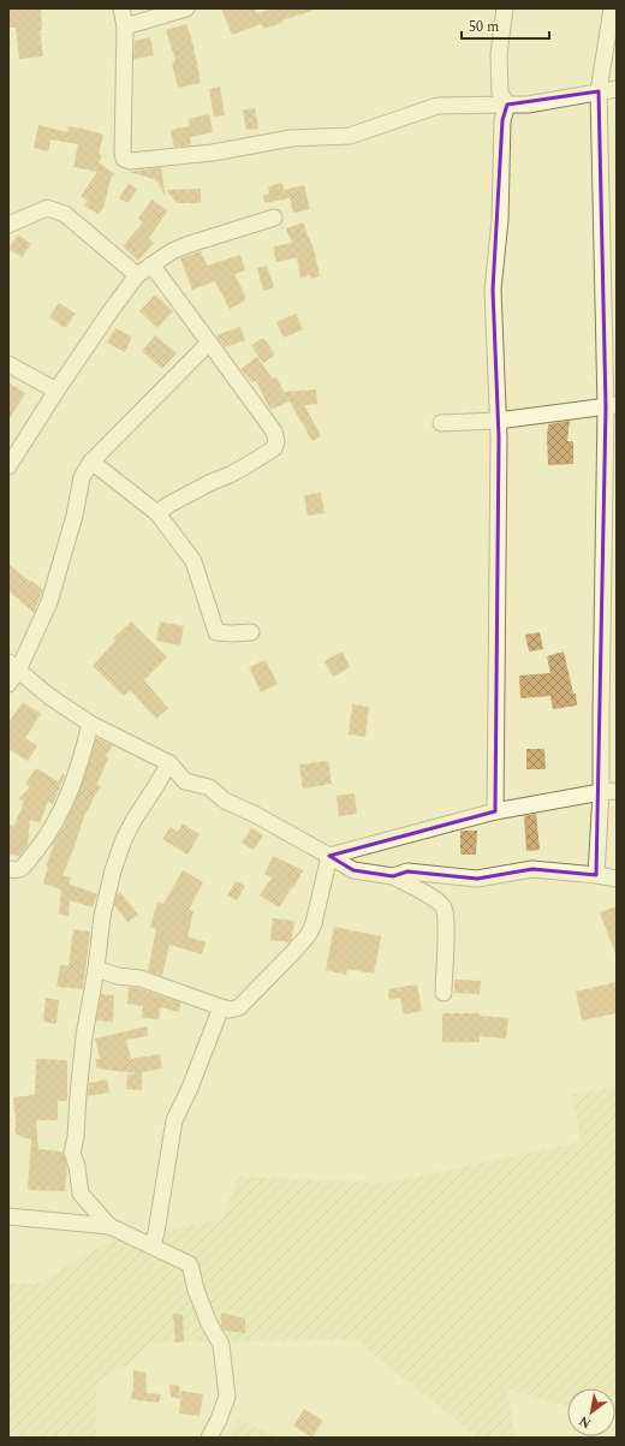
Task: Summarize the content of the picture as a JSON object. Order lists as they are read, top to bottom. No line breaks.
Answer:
{"scale_bar":"50 m","north":"bottom left"}
